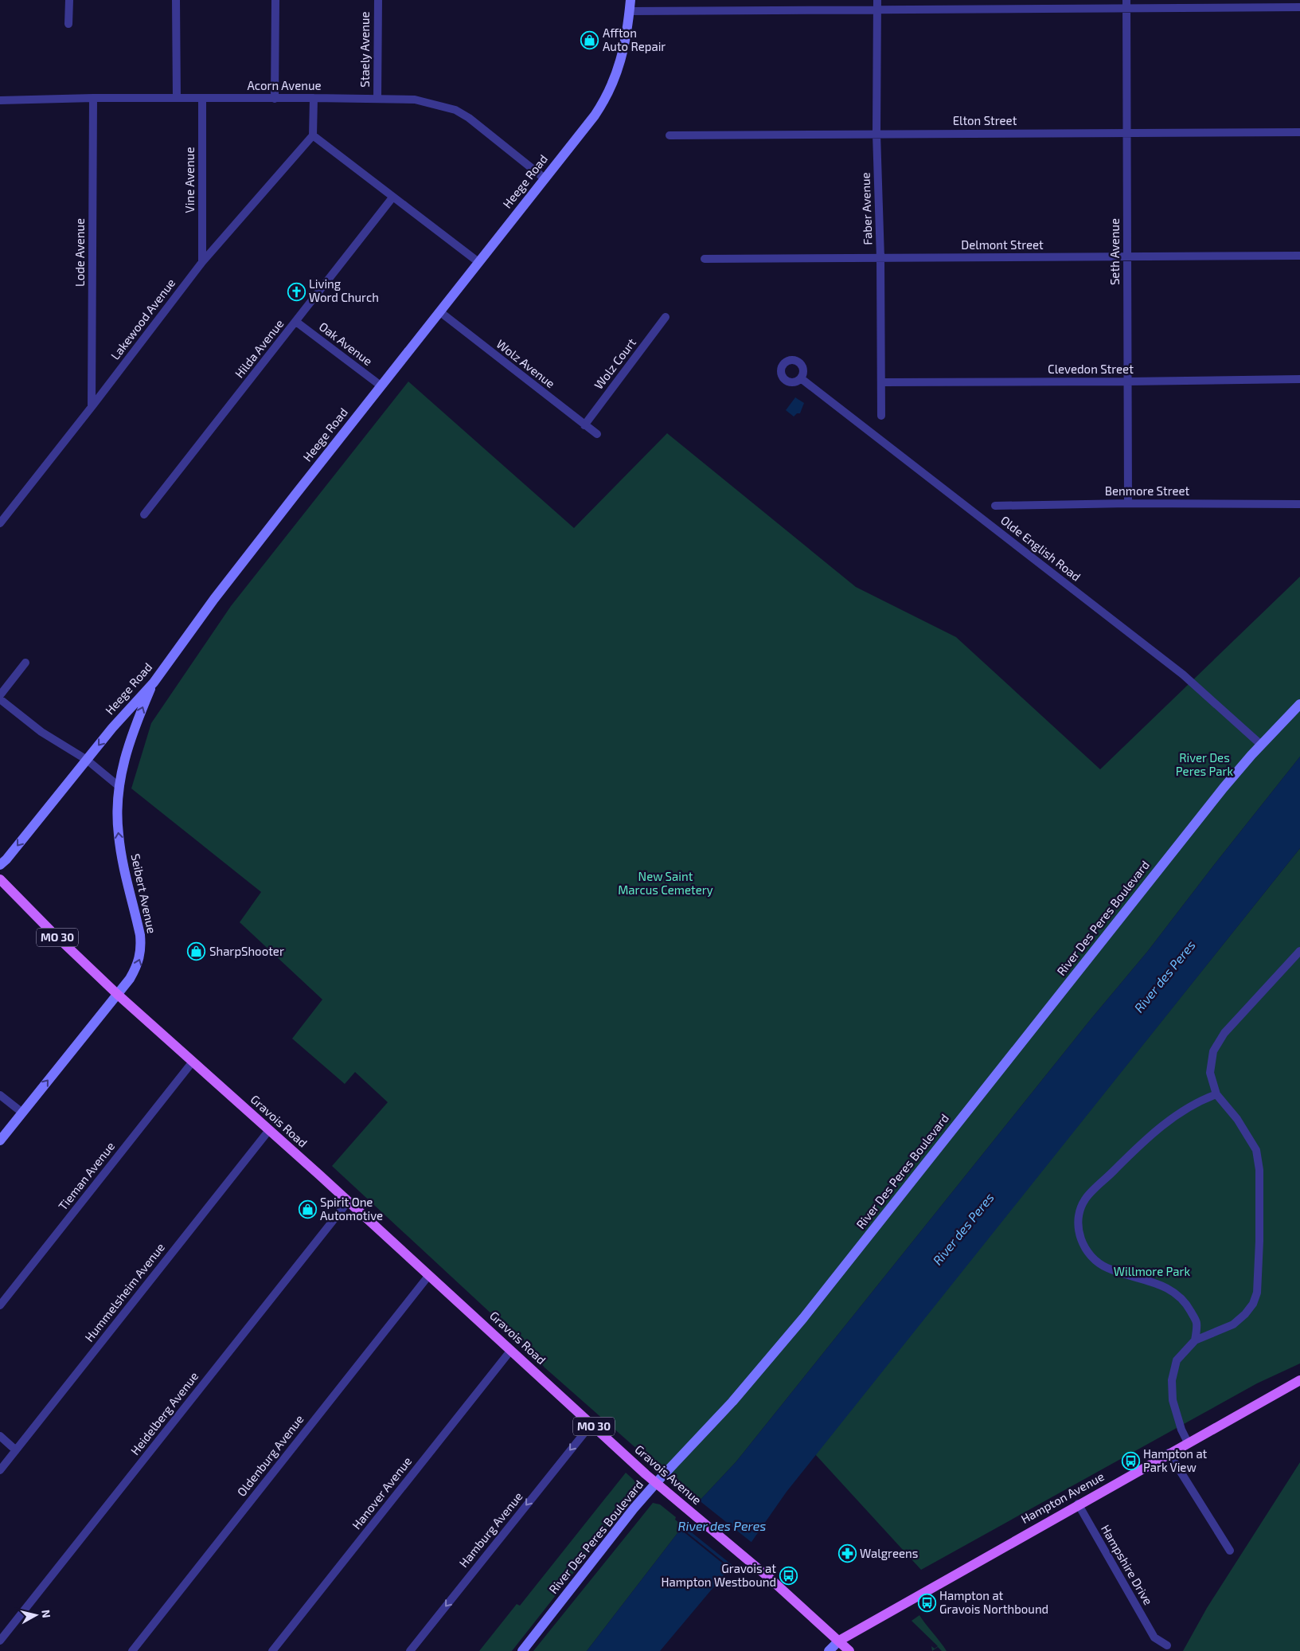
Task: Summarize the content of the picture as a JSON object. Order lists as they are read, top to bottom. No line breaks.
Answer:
{"streets":{"main road":["MO 30","Gravois Road","Gravois Avenue","Hampton Avenue"],"street":["Staely Avenue","Acorn Avenue","Elton Street","Vine Avenue","Heege Road","Faber Avenue","Delmont Street","Seth Avenue","Lode Avenue","Lakewood Avenue","Oak Avenue","Hilda Avenue","Wolz Avenue","Wolz Court","Clevedon Street","Benmore Street","Olde English Road","Seibert Avenue","River Des Peres Boulevard","Tieman Avenue","Hummelsheim Avenue","Heidelberg Avenue","Oldenburg Avenue","Hanover Avenue","Hamburg Avenue","Hampshire Drive"]},"crossings":[["Staely Avenue","Acorn Avenue"],["Acorn Avenue","Vine Avenue"],["Acorn Avenue","Heege Road"],["Acorn Avenue","Lode Avenue"],["Elton Street","Faber Avenue"],["Elton Street","Seth Avenue"],["Vine Avenue","Lakewood Avenue"],["Heege Road","Oak Avenue"],["Heege Road","Wolz Avenue"],["Heege Road","Seibert Avenue"],["Faber Avenue","Delmont Street"],["Faber Avenue","Clevedon Street"],["Delmont Street","Seth Avenue"],["Seth Avenue","Clevedon Street"],["Seth Avenue","Benmore Street"],["Lode Avenue","Lakewood Avenue"],["Oak Avenue","Hilda Avenue"],["Wolz Avenue","Wolz Court"],["Olde English Road","River Des Peres Boulevard"],["Seibert Avenue","Gravois Road"],["River Des Peres Boulevard","Gravois Avenue"],["Gravois Road","Tieman Avenue"],["Gravois Road","Hummelsheim Avenue"],["Gravois Road","Heidelberg Avenue"],["Gravois Road","Oldenburg Avenue"],["Gravois Road","Gravois Avenue"],["Gravois Road","Hanover Avenue"],["Gravois Avenue","Hampton Avenue"],["Gravois Avenue","Hamburg Avenue"],["Hampton Avenue","Hampshire Drive"]],"one_way":["Seibert Avenue","Hamburg Avenue"],"water":["River des Peres"],"parks":["River Des Peres Park","New Saint Marcus Cemetery","Willmore Park"],"places":{"shop":["Affton Auto Repair","SharpShooter","Spirit One Automotive"],"church":["Living Word Church"],"bus stop":["Hampton at Park View","Gravois at Hampton Westbound","Hampton at Gravois Northbound"],"pharmacy":["Walgreens"]},"north":"right"}
